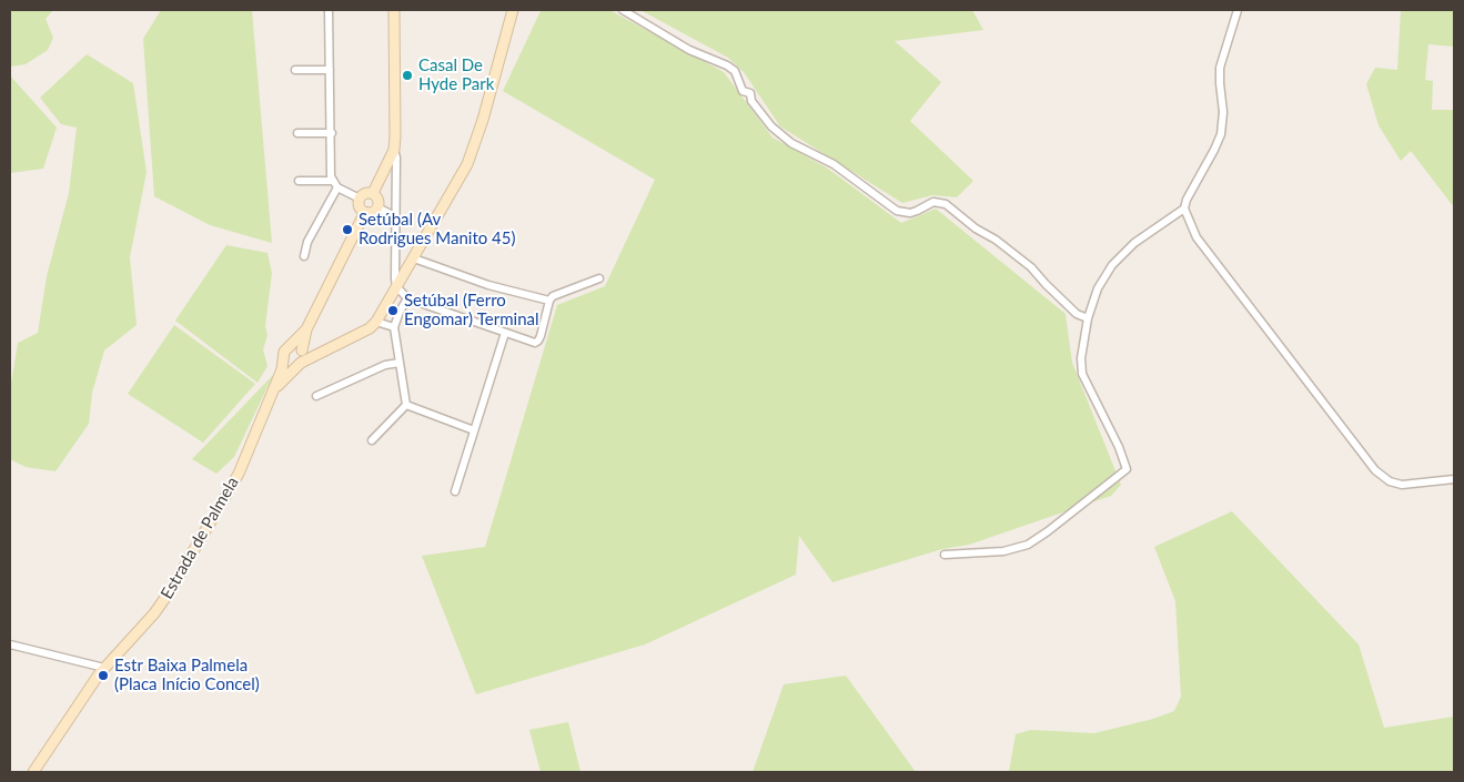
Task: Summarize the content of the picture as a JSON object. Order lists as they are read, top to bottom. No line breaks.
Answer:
{"streets":{"street":["Estrada de Palmela"]},"places":["Casal De Hyde Park","Setúbal (Av Rodrigues Manito 45)","Setúbal (Ferro Engomar) Terminal","Estr Baixa Palmela (Placa Início Concel)"]}
